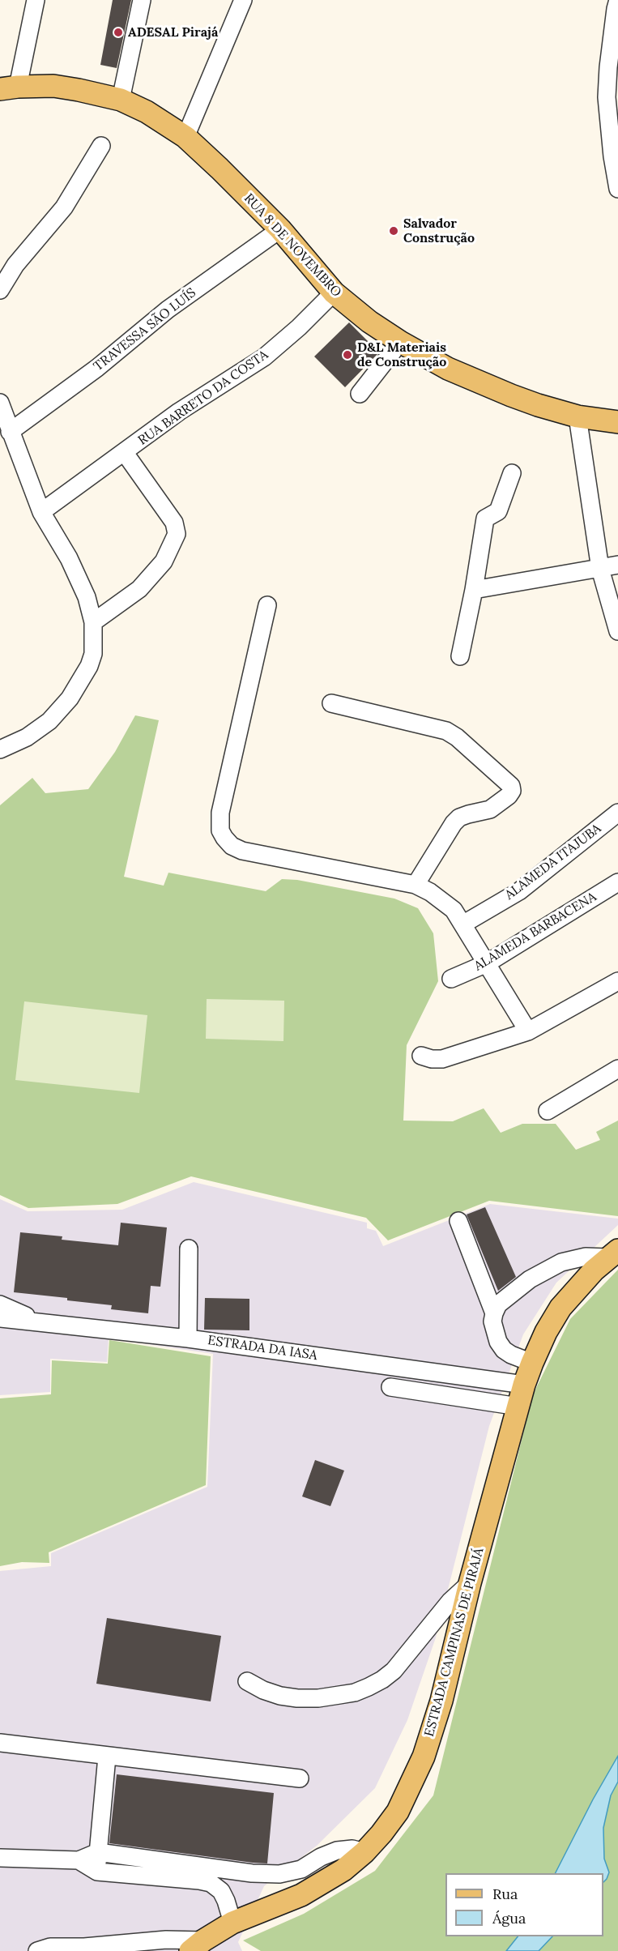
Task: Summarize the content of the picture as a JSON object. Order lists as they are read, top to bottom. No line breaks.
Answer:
{"streets":{"main road":["RUA 8 DE NOVEMBRO","ESTRADA CAMPINAS DE PIRAJÁ"],"street":["TRAVESSA SÃO LUÍS","RUA BARRETO DA COSTA","ALAMEDA ITAJUBA","ALAMEDA BARBACENA","ESTRADA DA IASA"]},"crossings":[["RUA 8 DE NOVEMBRO","TRAVESSA SÃO LUÍS"],["RUA 8 DE NOVEMBRO","RUA BARRETO DA COSTA"],["ESTRADA DA IASA","ESTRADA CAMPINAS DE PIRAJÁ"]],"places":["ADESAL Pirajá","Salvador Construção","D&L Materiais de Construção"],"legend":["Rua","Água"]}
